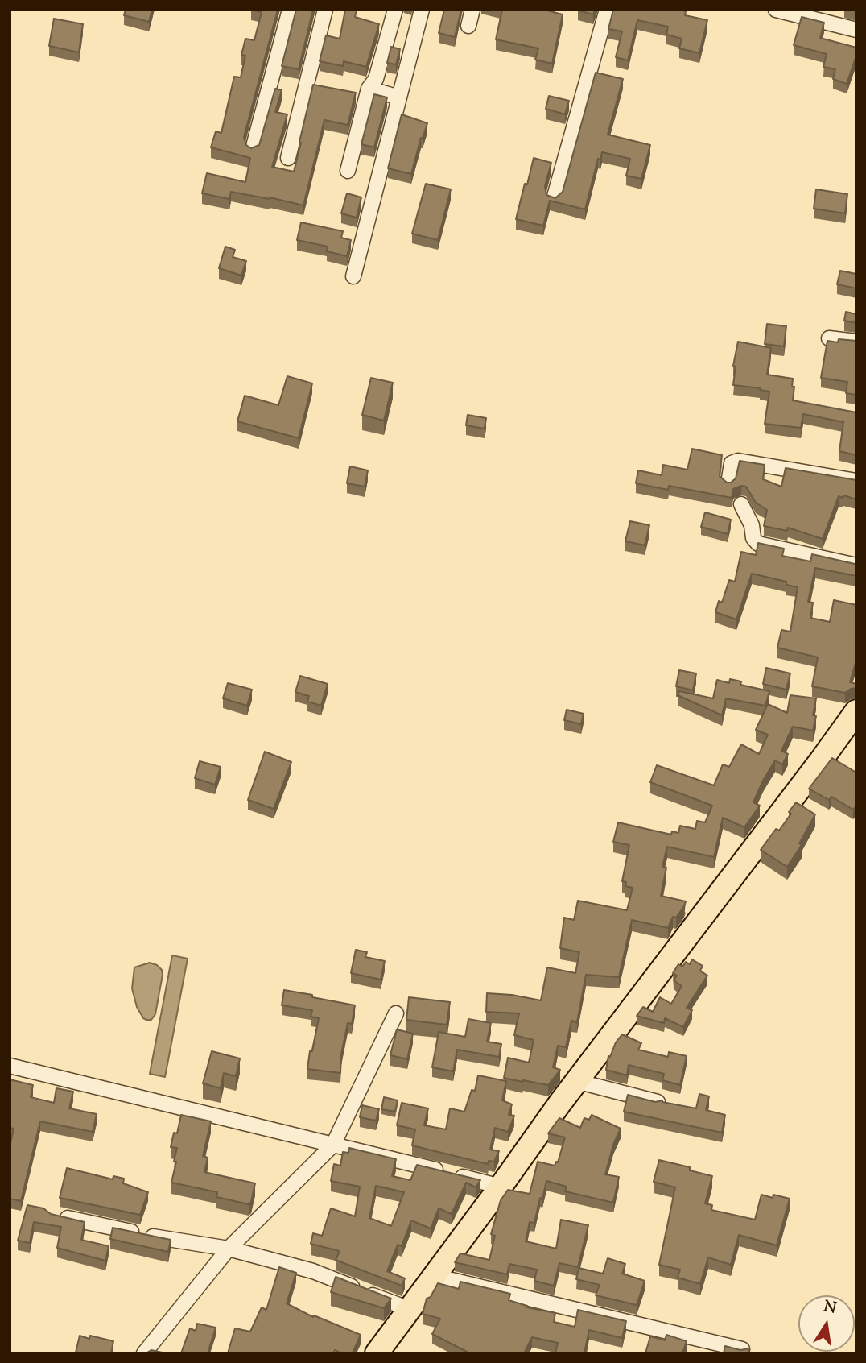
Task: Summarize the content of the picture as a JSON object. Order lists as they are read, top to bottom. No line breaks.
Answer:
{"north":"top"}
